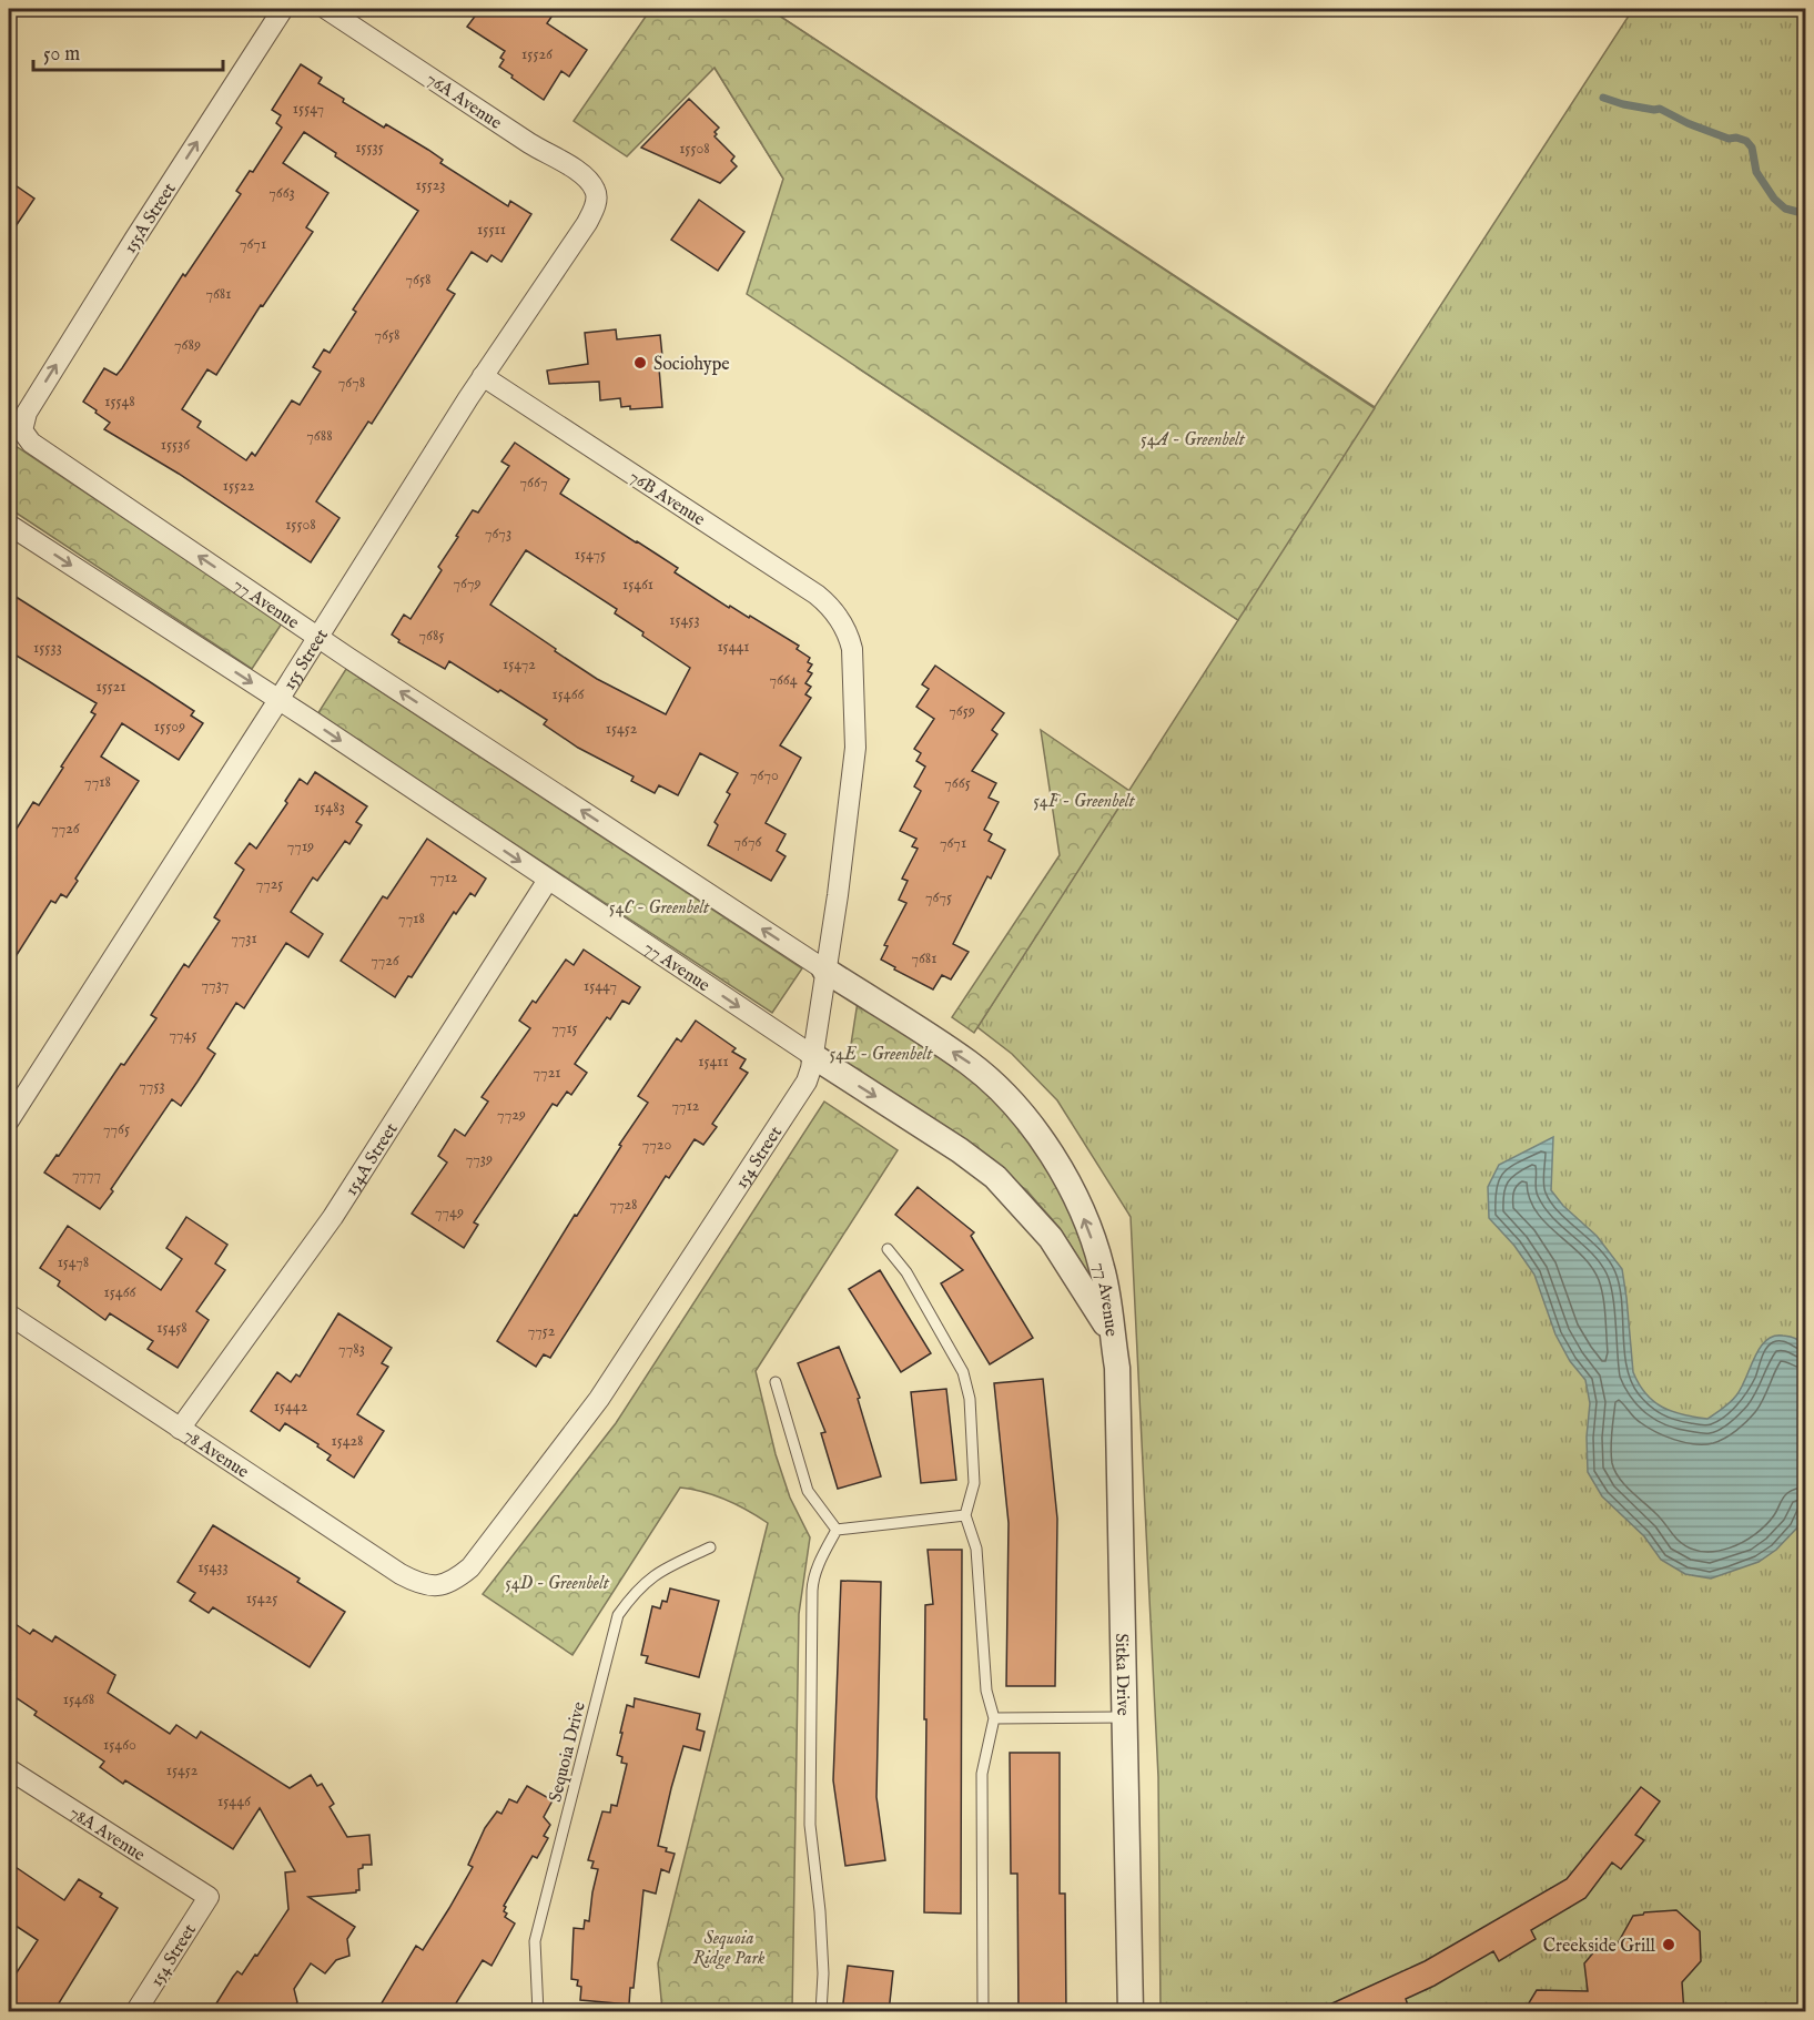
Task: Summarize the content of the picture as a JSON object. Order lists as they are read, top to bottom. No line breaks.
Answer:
{"streets":{"street":["76A Avenue","155A Street","76B Avenue","77 Avenue","155 Street","154 Street","154A Street","78 Avenue","Sitka Drive","78A Avenue"],"lane":["Sequoia Drive"]},"crossings":[["76A Avenue","155 Street"],["155A Street","77 Avenue"],["76B Avenue","155 Street"],["76B Avenue","154 Street"],["77 Avenue","155 Street"],["77 Avenue","154 Street"],["77 Avenue","154A Street"],["77 Avenue","Sitka Drive"],["154 Street","78 Avenue"],["154 Street","78A Avenue"],["154A Street","78 Avenue"]],"one_way":["155A Street"],"parks":["54A - Greenbelt","54F - Greenbelt","54C - Greenbelt","54E - Greenbelt","54D - Greenbelt","Sequoia Ridge Park"],"places":["Sociohype","Creekside Grill"],"house_numbers":["15526","15547","15535","15508","15523","7663","15511","7671","7658","7681","7658","7689","7678","15548","7688","15536","7667","15522","15508","7673","15475","7679","15461","15453","7685","15441","15533","15472","7664","15521","15466","7659","15509","15452","7670","7718","7665","15483","7726","7676","7671","7719","7712","7725","7675","7718","7731","7681","7726","7737","15447","7715","7745","15411","7721","7753","7712","7729","7765","7720","7739","7777","7728","7749","15478","15466","15458","7752","7783","15442","15428","15433","15425","15468","15460","15452","15446"],"scale_bar":"50 m"}
